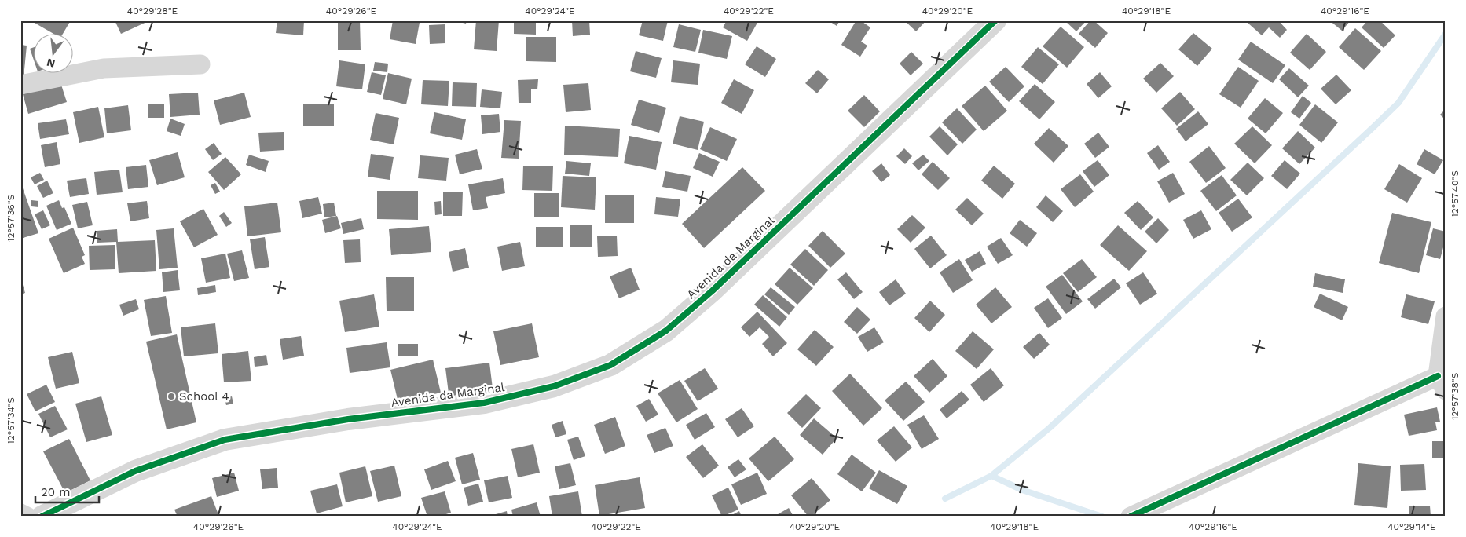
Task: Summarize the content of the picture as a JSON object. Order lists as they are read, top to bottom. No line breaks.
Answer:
{"streets":{"street":["Avenida da Marginal"]},"places":["School 4"],"scale_bar":"20 m","north":"bottom","coordinates":["40°29'28\"E","40°29'26\"E","40°29'24\"E","40°29'22\"E","40°29'20\"E","40°29'18\"E","40°29'16\"E","12°57'40\"S","12°57'36\"S","12°57'38\"S","12°57'34\"S","40°29'14\"E"]}
